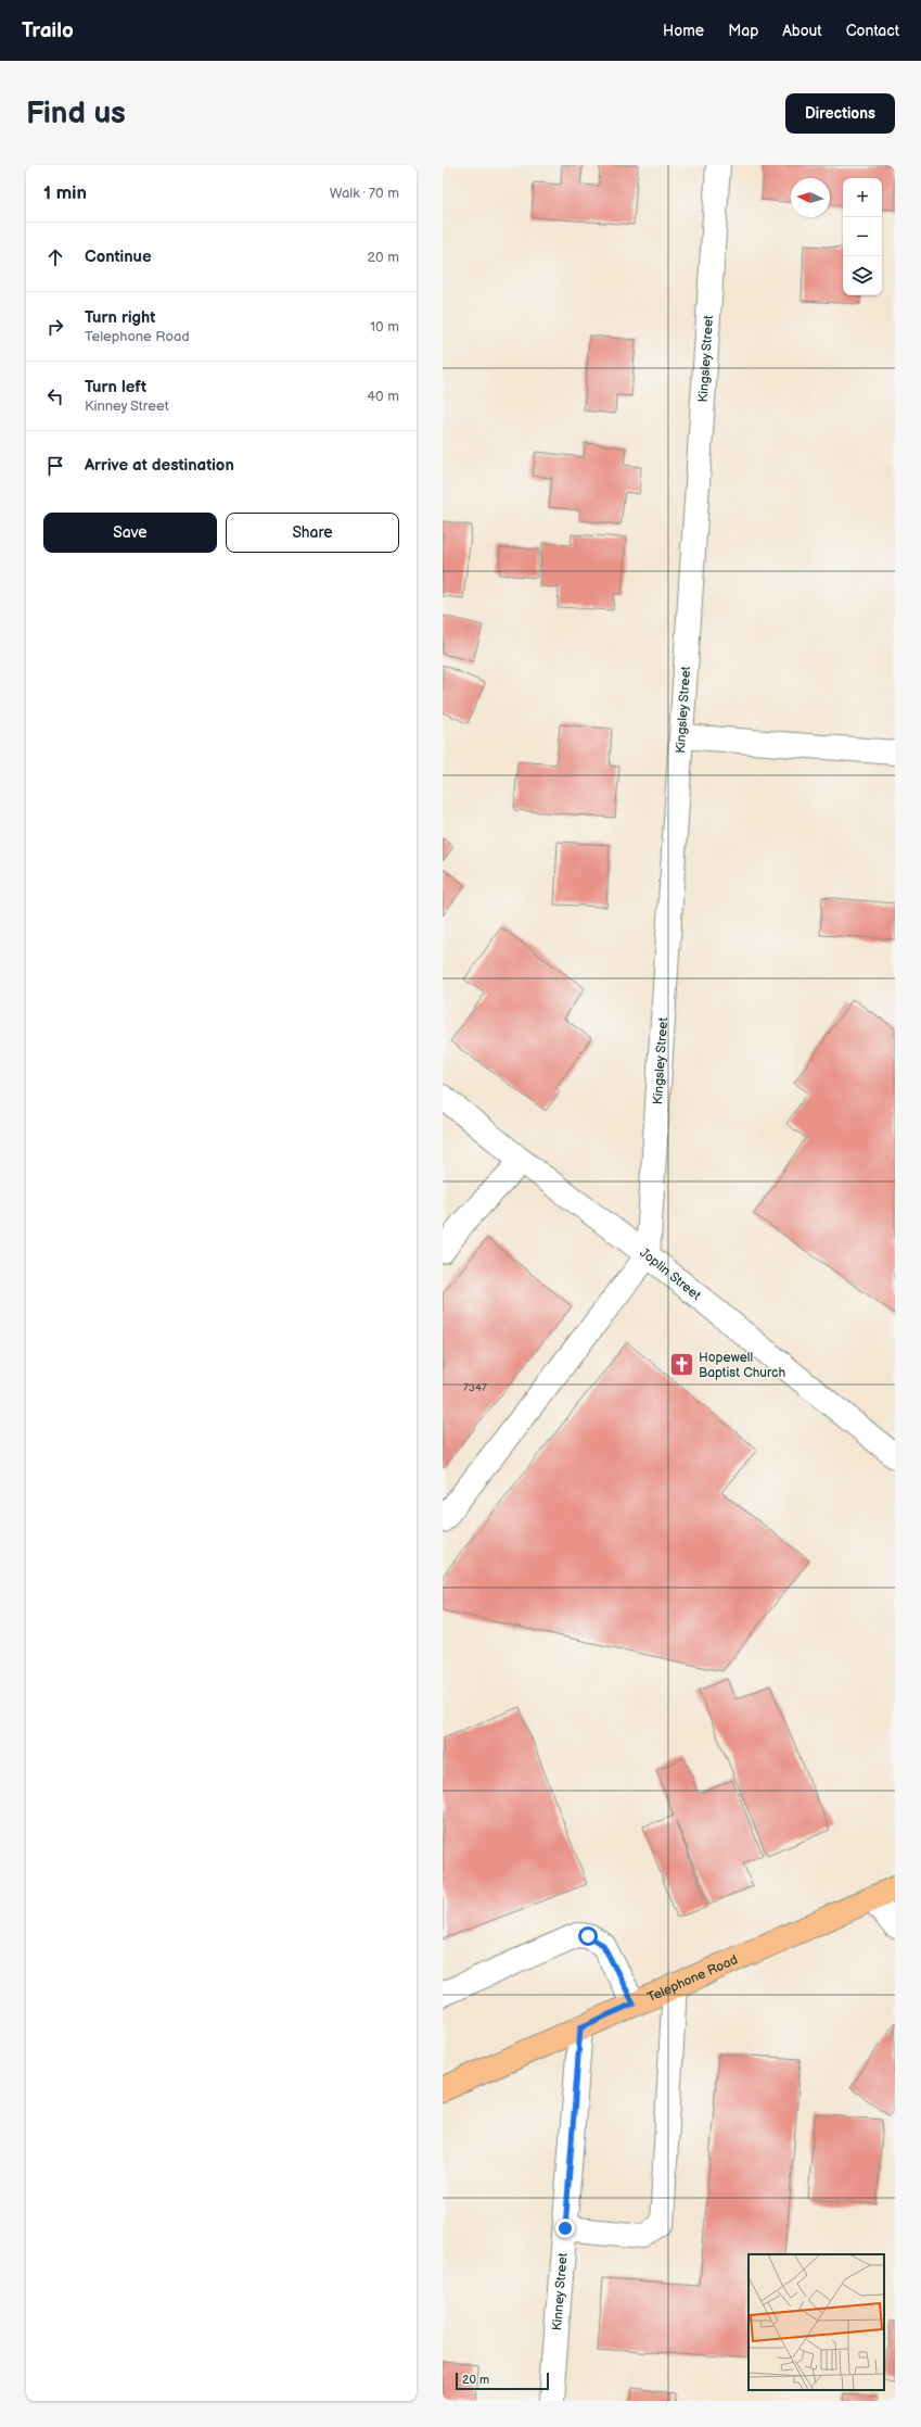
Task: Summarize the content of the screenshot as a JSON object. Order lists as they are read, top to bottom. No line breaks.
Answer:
{"streets":{"main road":["Telephone Road"],"street":["Kingsley Street","Joplin Street","Kinney Street"]},"crossings":[["Kingsley Street","Joplin Street"],["Telephone Road","Kinney Street"]],"places":{"church":["Hopewell Baptist Church"]},"house_numbers":["7347"],"scale_bar":"20 m","north":"left","page":{"header":"Trailo","nav":["Home","Map","About","Contact"],"buttons":["Directions",["Save","Share"]],"title":"Find us","heading":["1 min","Walk · 70 m"],"map_buttons":["+","−"],"list":[["Continue","20 m"],["Turn right","Telephone Road","10 m"],["Turn left","Kinney Street","40 m"],"Arrive at destination"],"scale":"20 m"}}
